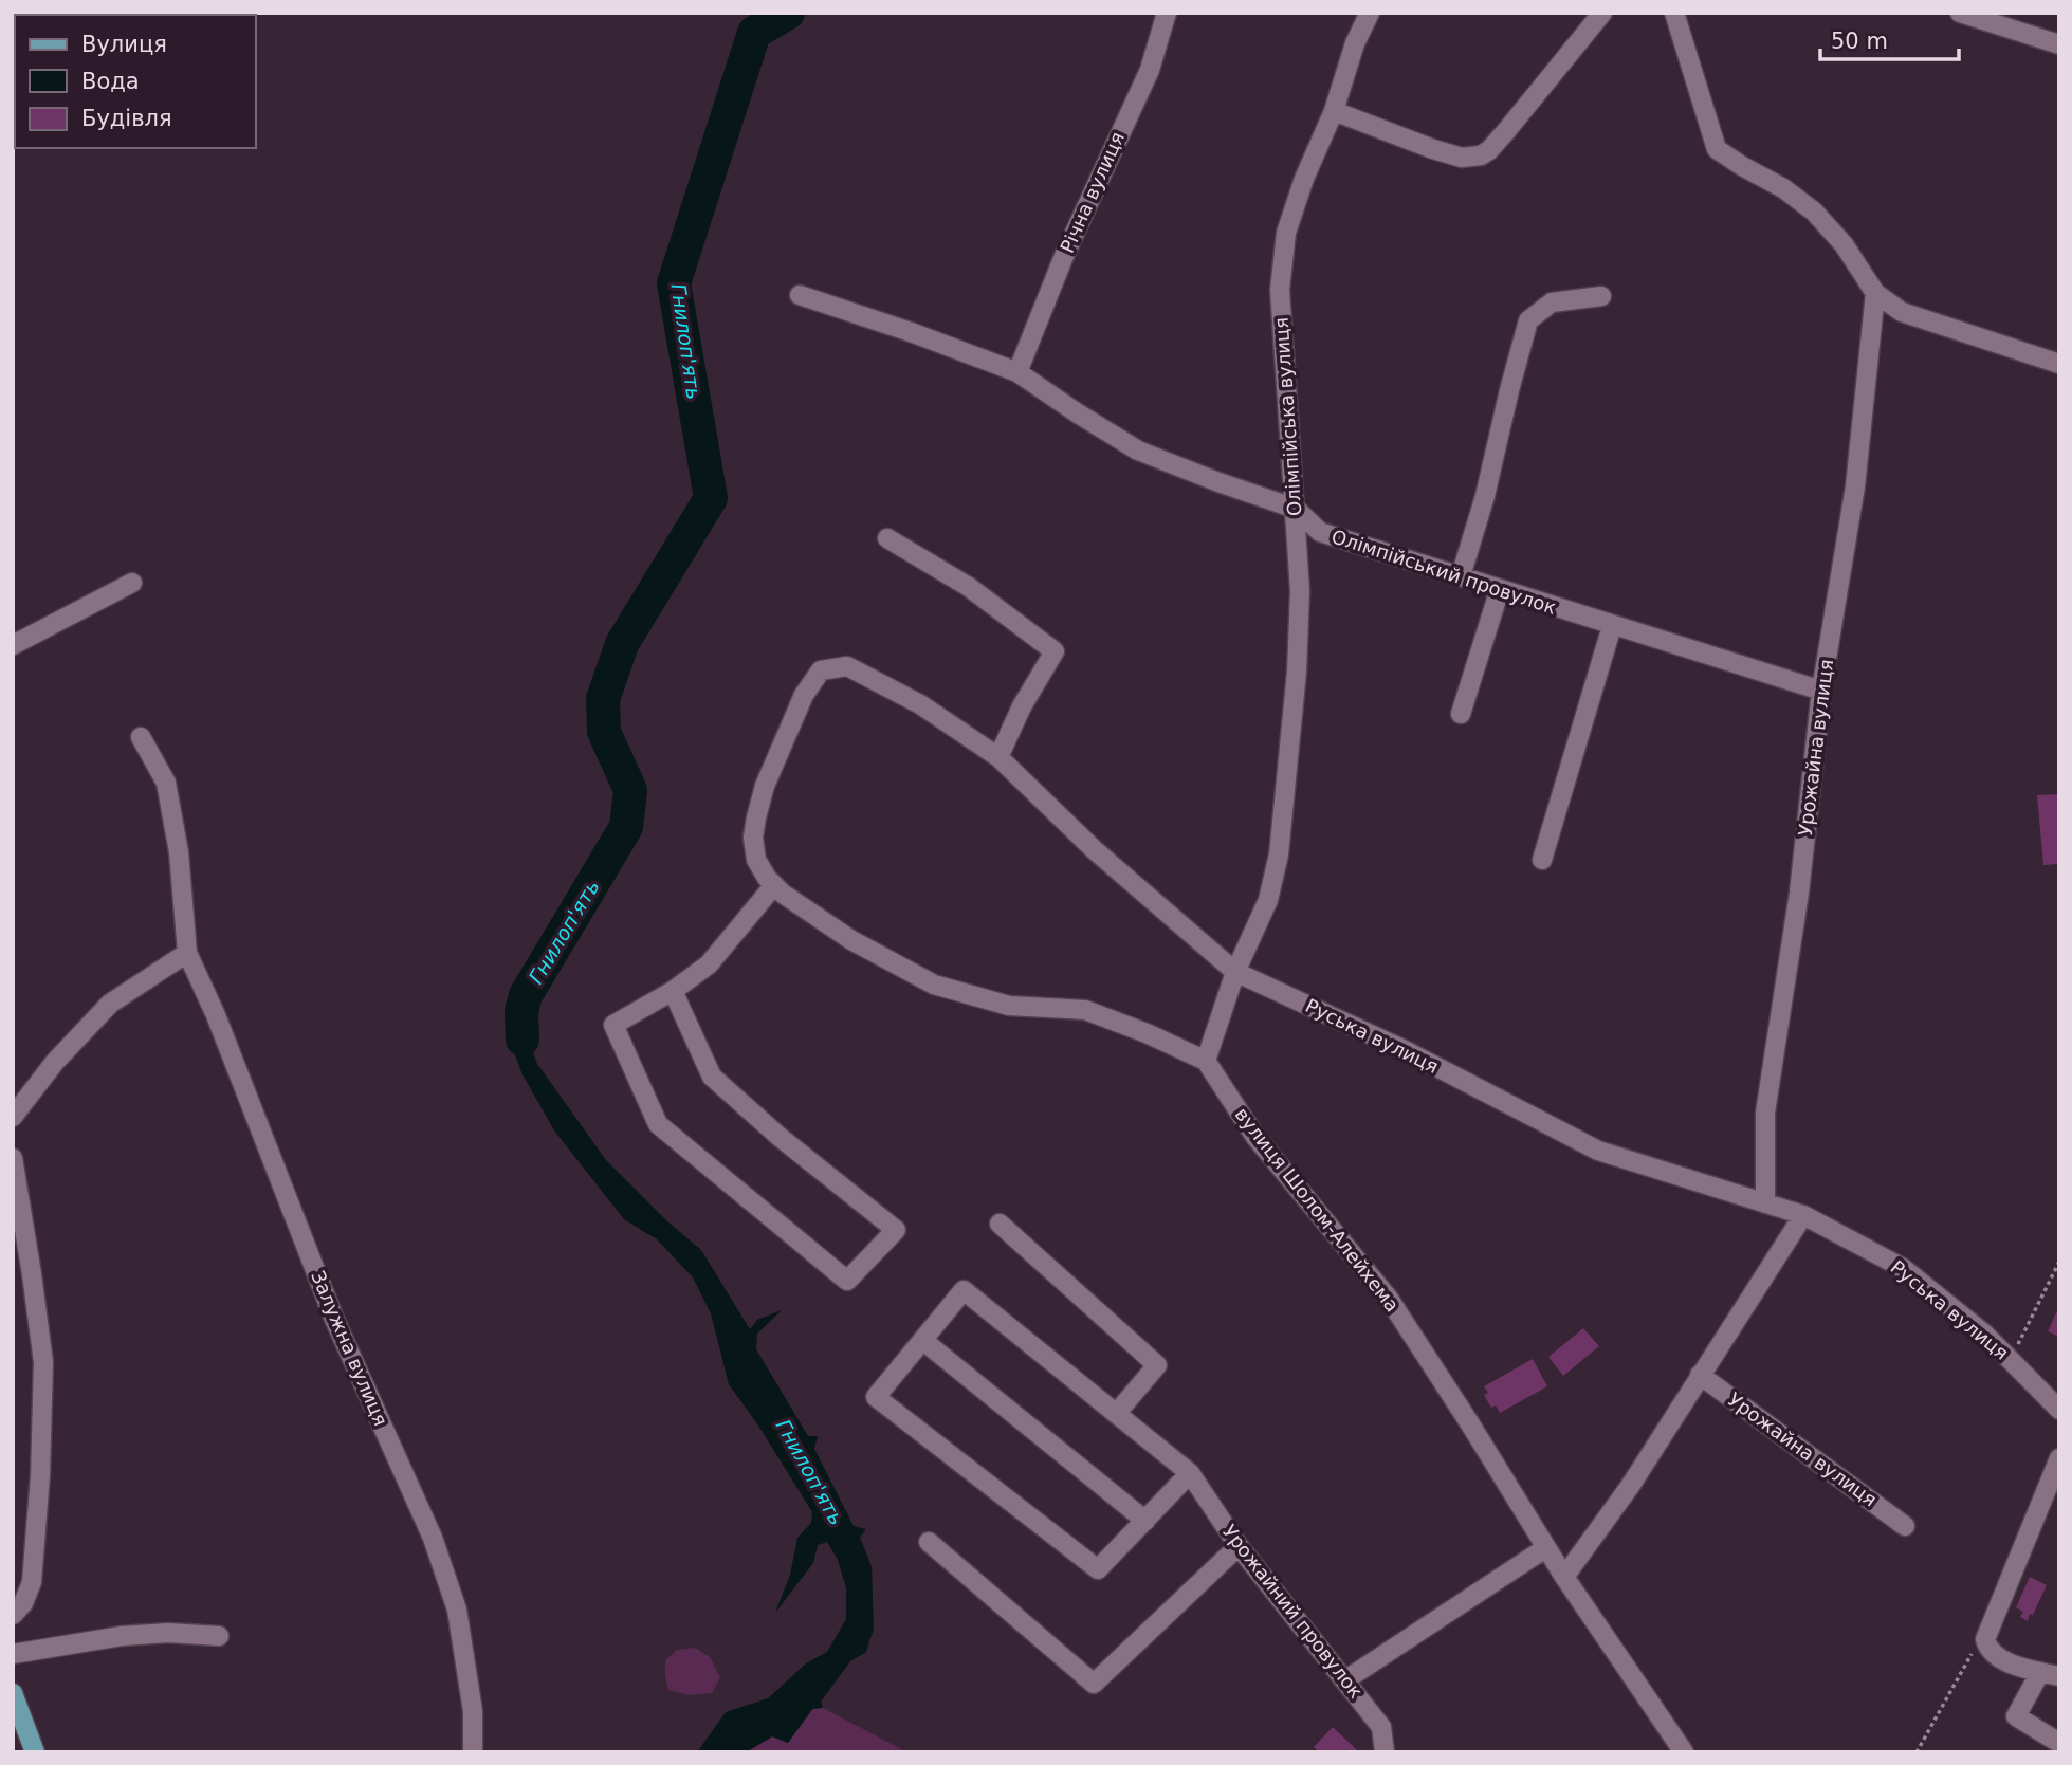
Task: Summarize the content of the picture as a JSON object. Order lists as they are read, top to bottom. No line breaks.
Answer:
{"streets":{"street":["Річна вулиця","Олімпійська вулиця","Олімпійський провулок","Урожайна вулиця","Руська вулиця","вулиця Шолом-Алейхема","Залужна вулиця","Урожайний провулок"]},"crossings":[["Річна вулиця","Олімпійський провулок"],["Олімпійська вулиця","Олімпійський провулок"],["Олімпійська вулиця","Руська вулиця"],["Олімпійська вулиця","вулиця Шолом-Алейхема"],["Олімпійський провулок","Урожайна вулиця"],["Урожайна вулиця","Руська вулиця"]],"water":["Гнилоп'ять"],"legend":["Вулиця","Вода","Будівля"],"scale_bar":"50 m"}
